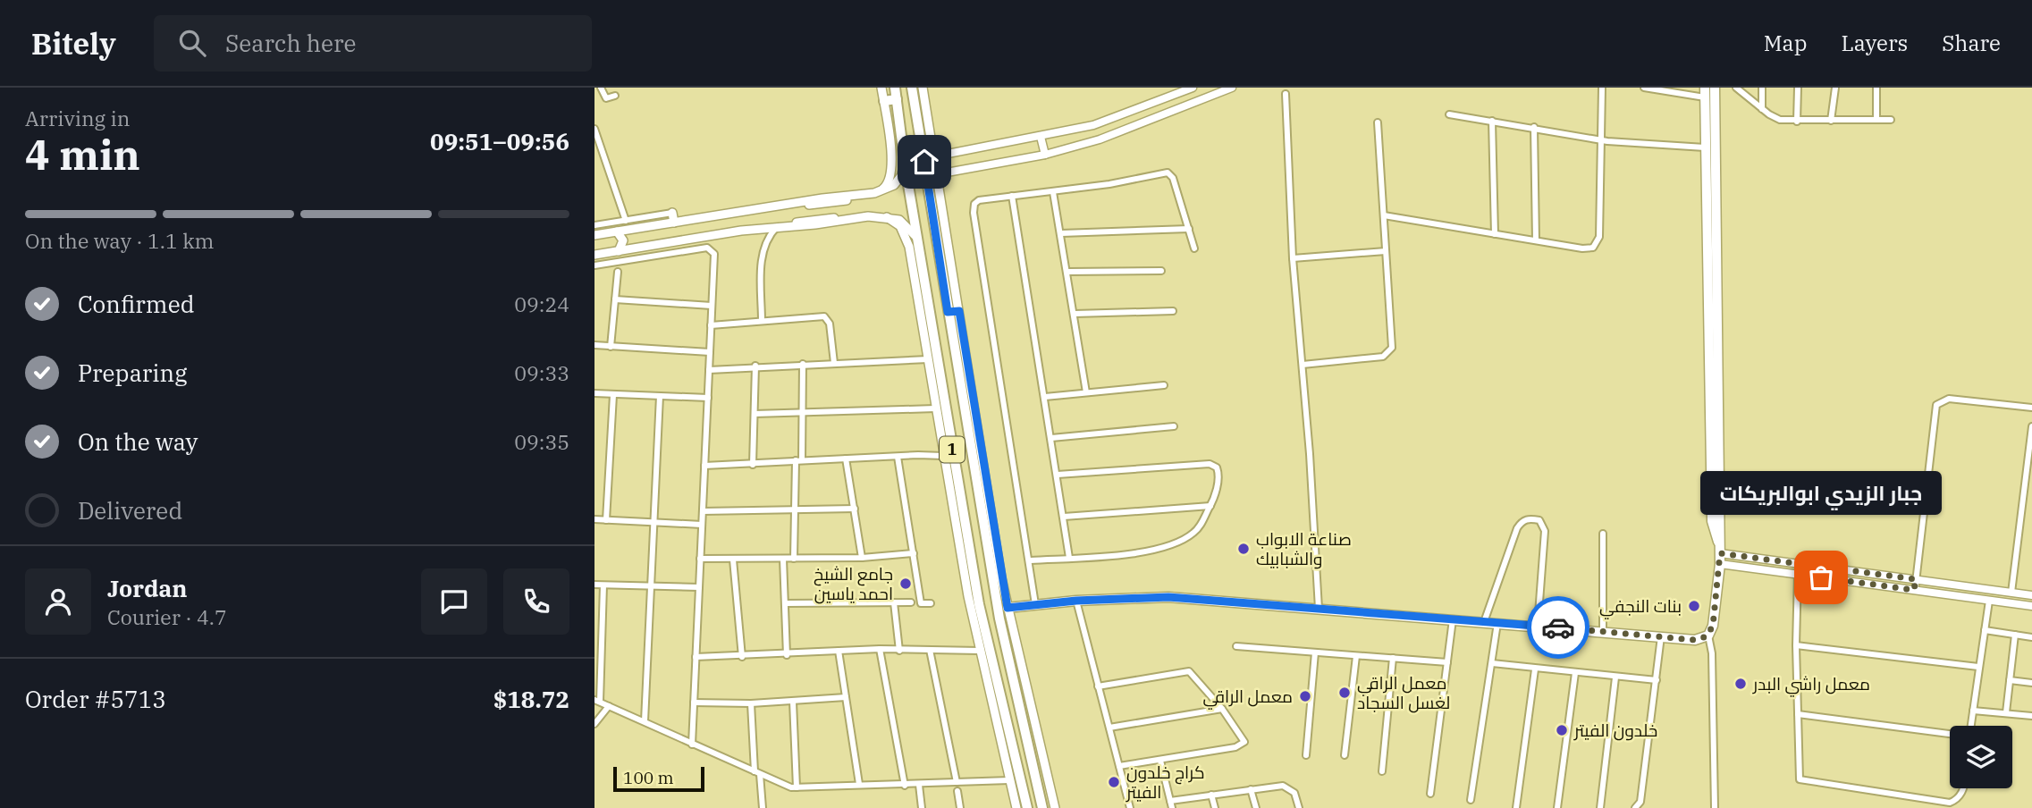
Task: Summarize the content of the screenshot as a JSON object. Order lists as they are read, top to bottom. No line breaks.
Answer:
{"streets":{"highway":["1"]},"places":["صناعة الابواب والشبابيك","جبار الزيدي ابوالبريكات","جامع الشيخ احمد ياسين","بنات النجفي","معمل راشي البدر","معمل الراقي لغسل السجاد","معمل الراقي","خلدون الفيتر","كراج خلدون الفيتر"],"scale_bar":"100 m","page":{"header":"Bitely","search":"Search here","nav":["Map","Layers","Share"],"heading":["4 min","Arriving in","09:51–09:56"],"panel":["Jordan","Courier · 4.7","Order #5713","$18.72"],"bar":"On the way · 1.1 km","list":[["Confirmed","09:24"],["Preparing","09:33"],["On the way","09:35"],"Delivered"],"bubble":"جبار الزيدي ابوالبريكات","scale":"100 m"}}
